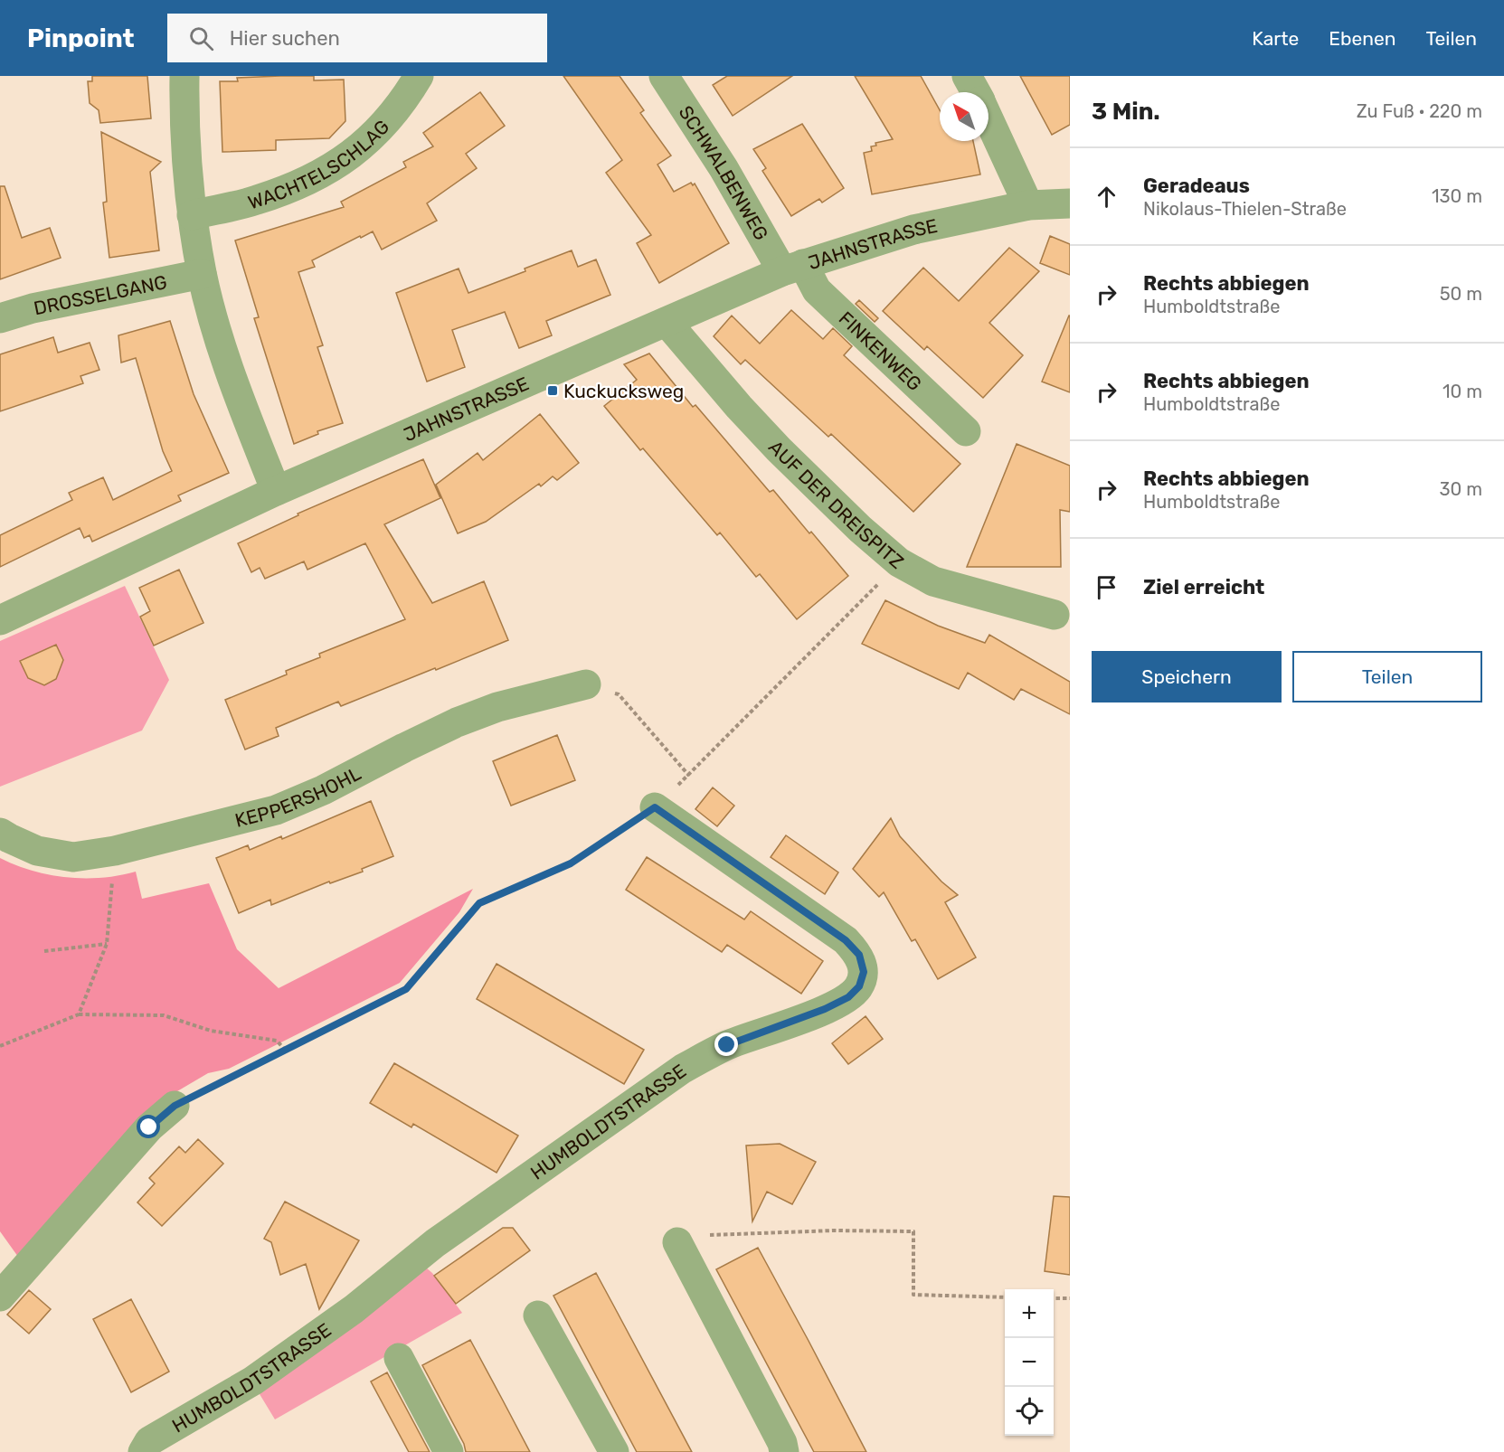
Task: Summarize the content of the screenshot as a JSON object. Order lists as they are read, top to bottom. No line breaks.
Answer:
{"streets":{"street":["WACHTELSCHLAG","SCHWALBENWEG","JAHNSTRASSE","DROSSELGANG","FINKENWEG","AUF DER DREISPITZ","KEPPERSHOHL","HUMBOLDTSTRASSE"]},"crossings":[["SCHWALBENWEG","JAHNSTRASSE"],["SCHWALBENWEG","FINKENWEG"],["JAHNSTRASSE","FINKENWEG"],["JAHNSTRASSE","AUF DER DREISPITZ"]],"places":{"transit":["Kuckucksweg"]},"north":"top left","page":{"header":"Pinpoint","search":"Hier suchen","nav":["Karte","Ebenen","Teilen"],"heading":["3 Min.","Zu Fuß · 220 m"],"list":[["Geradeaus","Nikolaus-Thielen-Straße","130 m"],["Rechts abbiegen","Humboldtstraße","50 m"],["Rechts abbiegen","Humboldtstraße","10 m"],["Rechts abbiegen","Humboldtstraße","30 m"],"Ziel erreicht"],"buttons":["Speichern","Teilen"],"map_buttons":["+","−"]}}
